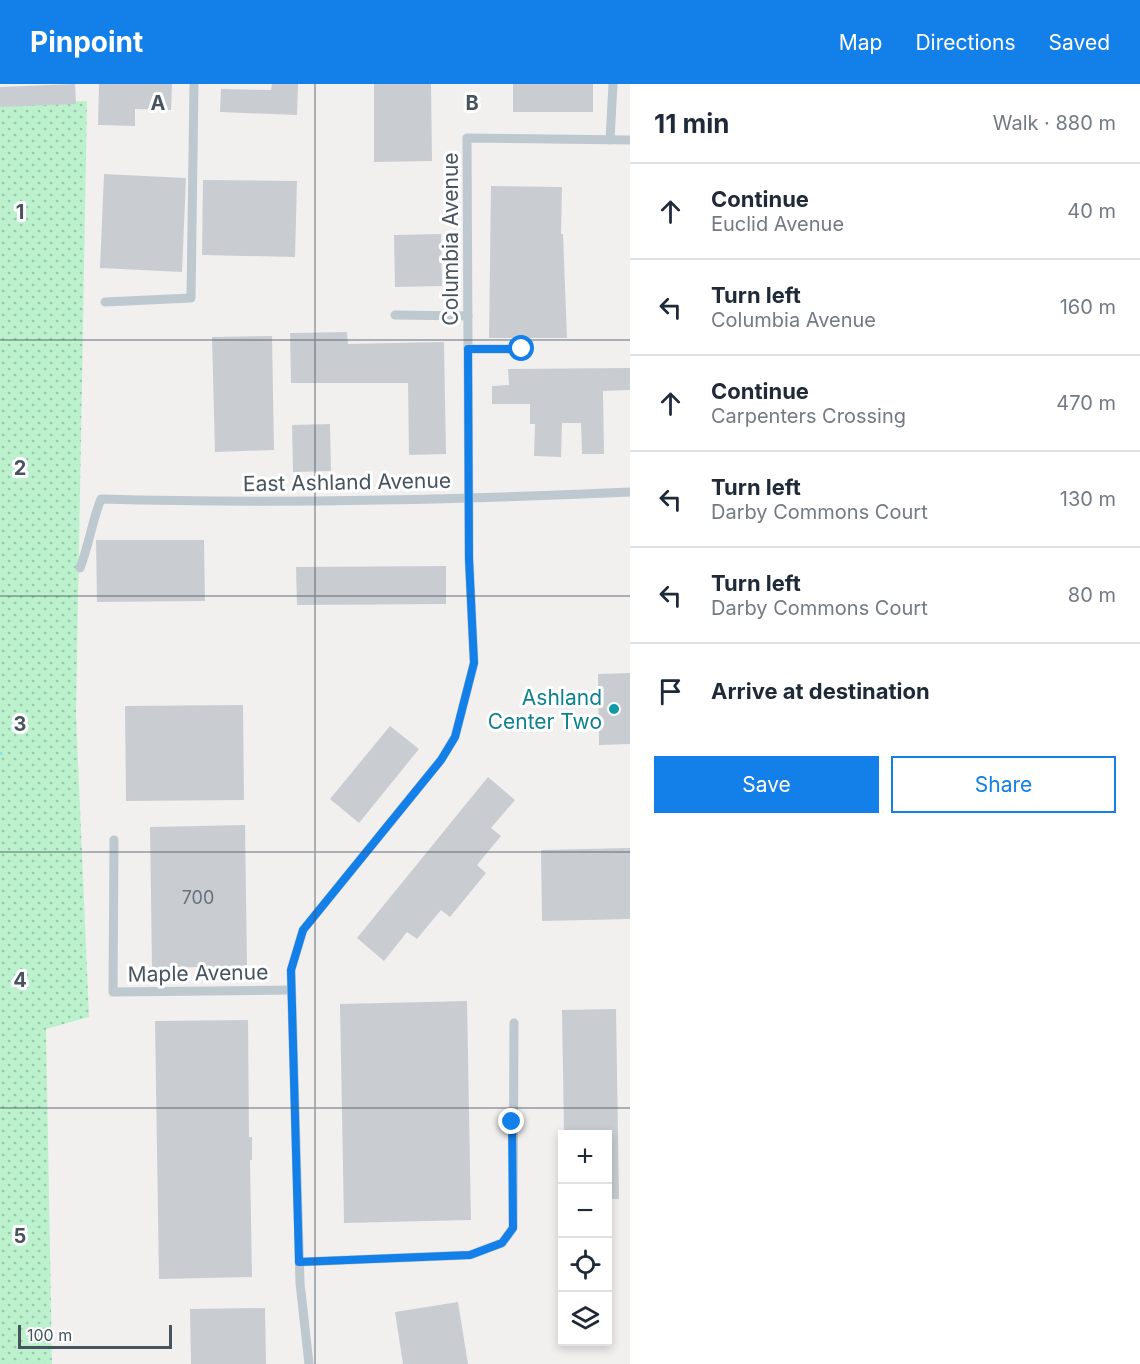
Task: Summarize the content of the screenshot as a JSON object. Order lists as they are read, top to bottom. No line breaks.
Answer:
{"streets":{"street":["Columbia Avenue","East Ashland Avenue","Maple Avenue"]},"crossings":[["Columbia Avenue","East Ashland Avenue"],["Columbia Avenue","Maple Avenue"]],"places":["Ashland Center Two"],"house_numbers":["700"],"scale_bar":"100 m","page":{"header":"Pinpoint","nav":["Map","Directions","Saved"],"heading":["11 min","Walk · 880 m"],"list":[["Continue","Euclid Avenue","40 m"],["Turn left","Columbia Avenue","160 m"],["Continue","Carpenters Crossing","470 m"],["Turn left","Darby Commons Court","130 m"],["Turn left","Darby Commons Court","80 m"],"Arrive at destination"],"buttons":["Save","Share"],"map_buttons":["+","−"],"scale":"100 m"},"grid":{"columns":["A","B"],"rows":["1","2","3","4","5"]}}
